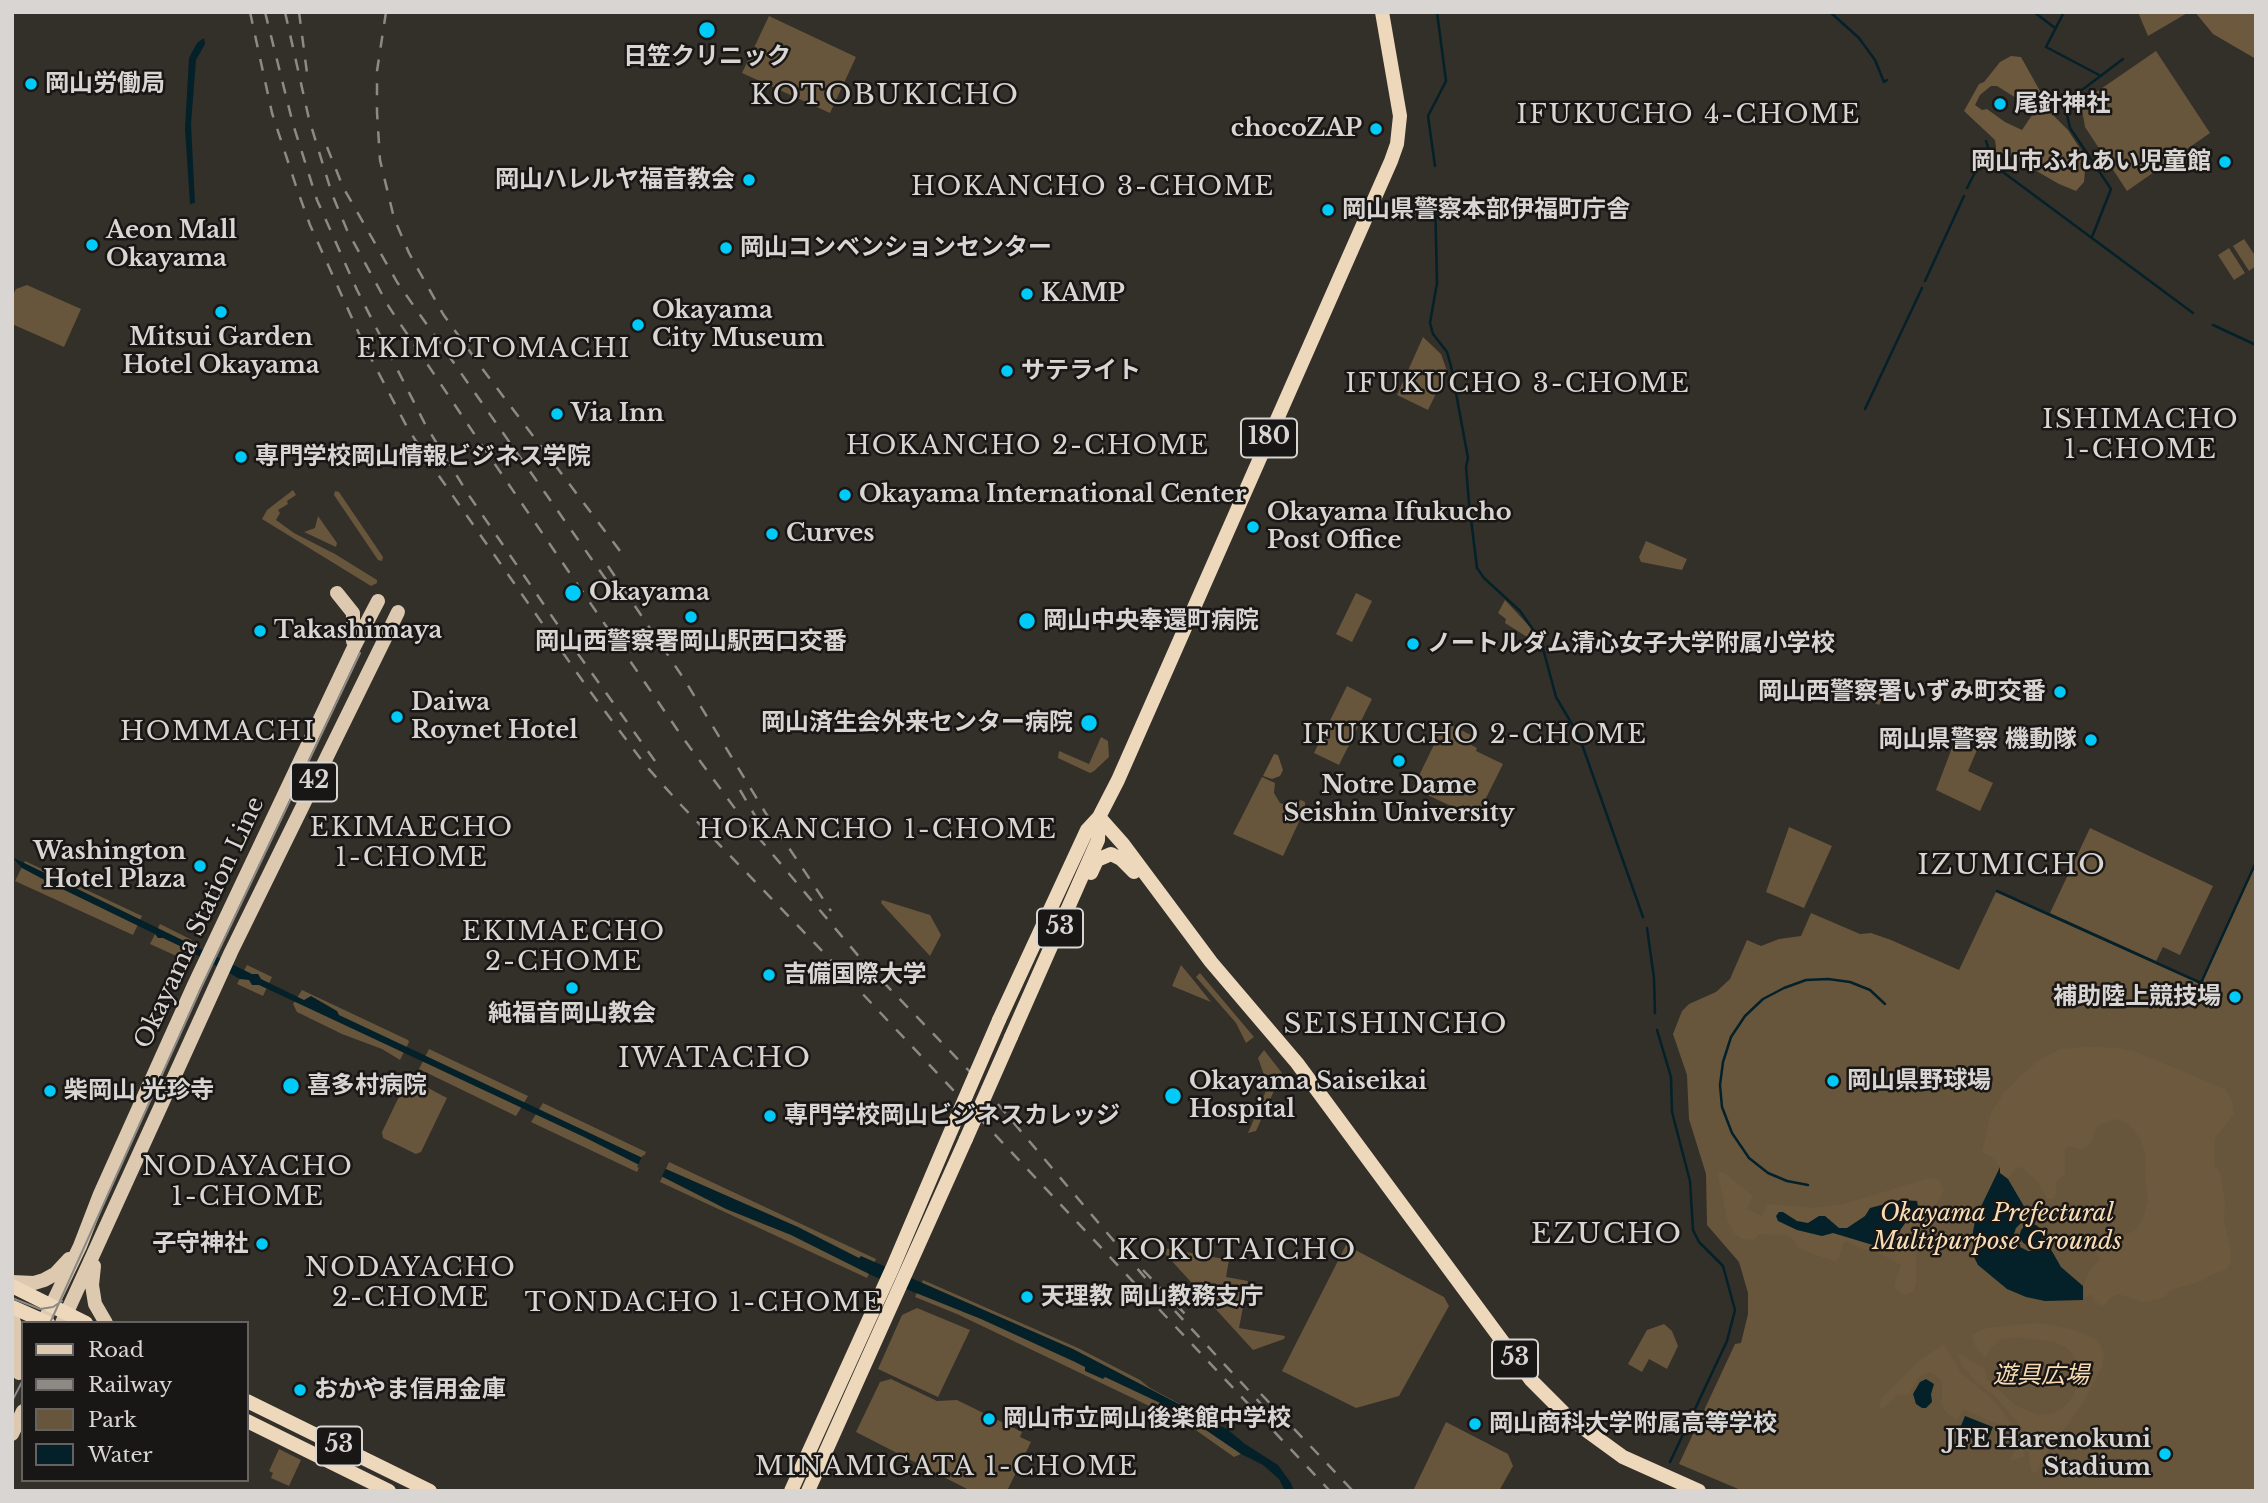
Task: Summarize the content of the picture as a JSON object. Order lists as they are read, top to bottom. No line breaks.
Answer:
{"streets":{"highway":["180","53"],"main road":["42","Okayama Station Line"]},"crossings":[["180","53"],["42","Okayama Station Line"]],"districts":["KOTOBUKICHO","IFUKUCHO 4-CHOME","HOKANCHO 3-CHOME","EKIMOTOMACHI","IFUKUCHO 3-CHOME","ISHIMACHO 1-CHOME","HOKANCHO 2-CHOME","HOMMACHI","IFUKUCHO 2-CHOME","EKIMAECHO 1-CHOME","HOKANCHO 1-CHOME","IZUMICHO","EKIMAECHO 2-CHOME","SEISHINCHO","IWATACHO","NODAYACHO 1-CHOME","EZUCHO","KOKUTAICHO","NODAYACHO 2-CHOME","TONDACHO 1-CHOME","MINAMIGATA 1-CHOME"],"parks":["Okayama Prefectural Multipurpose Grounds","遊具広場"],"places":["日笠クリニック","岡山労働局","尾針神社","chocoZAP","岡山市ふれあい児童館","岡山ハレルヤ福音教会","岡山県警察本部伊福町庁舎","Aeon Mall Okayama","岡山コンベンションセンター","KAMP","Mitsui Garden Hotel Okayama","Okayama City Museum","サテライト","Via Inn","専門学校岡山情報ビジネス学院","Okayama International Center","Okayama Ifukucho Post Office","Curves","Okayama","岡山西警察署岡山駅西口交番","岡山中央奉還町病院","Takashimaya","ノートルダム清心女子大学附属小学校","岡山西警察署いずみ町交番","Daiwa Roynet Hotel","岡山済生会外来センター病院","岡山県警察 機動隊","Notre Dame Seishin University","Washington Hotel Plaza","吉備国際大学","純福音岡山教会","補助陸上競技場","岡山県野球場","喜多村病院","柴岡山 光珍寺","Okayama Saiseikai Hospital","専門学校岡山ビジネスカレッジ","子守神社","天理教 岡山教務支庁","おかやま信用金庫","岡山市立岡山後楽館中学校","岡山商科大学附属高等学校","JFE Harenokuni Stadium"],"legend":["Road","Railway","Park","Water"]}
